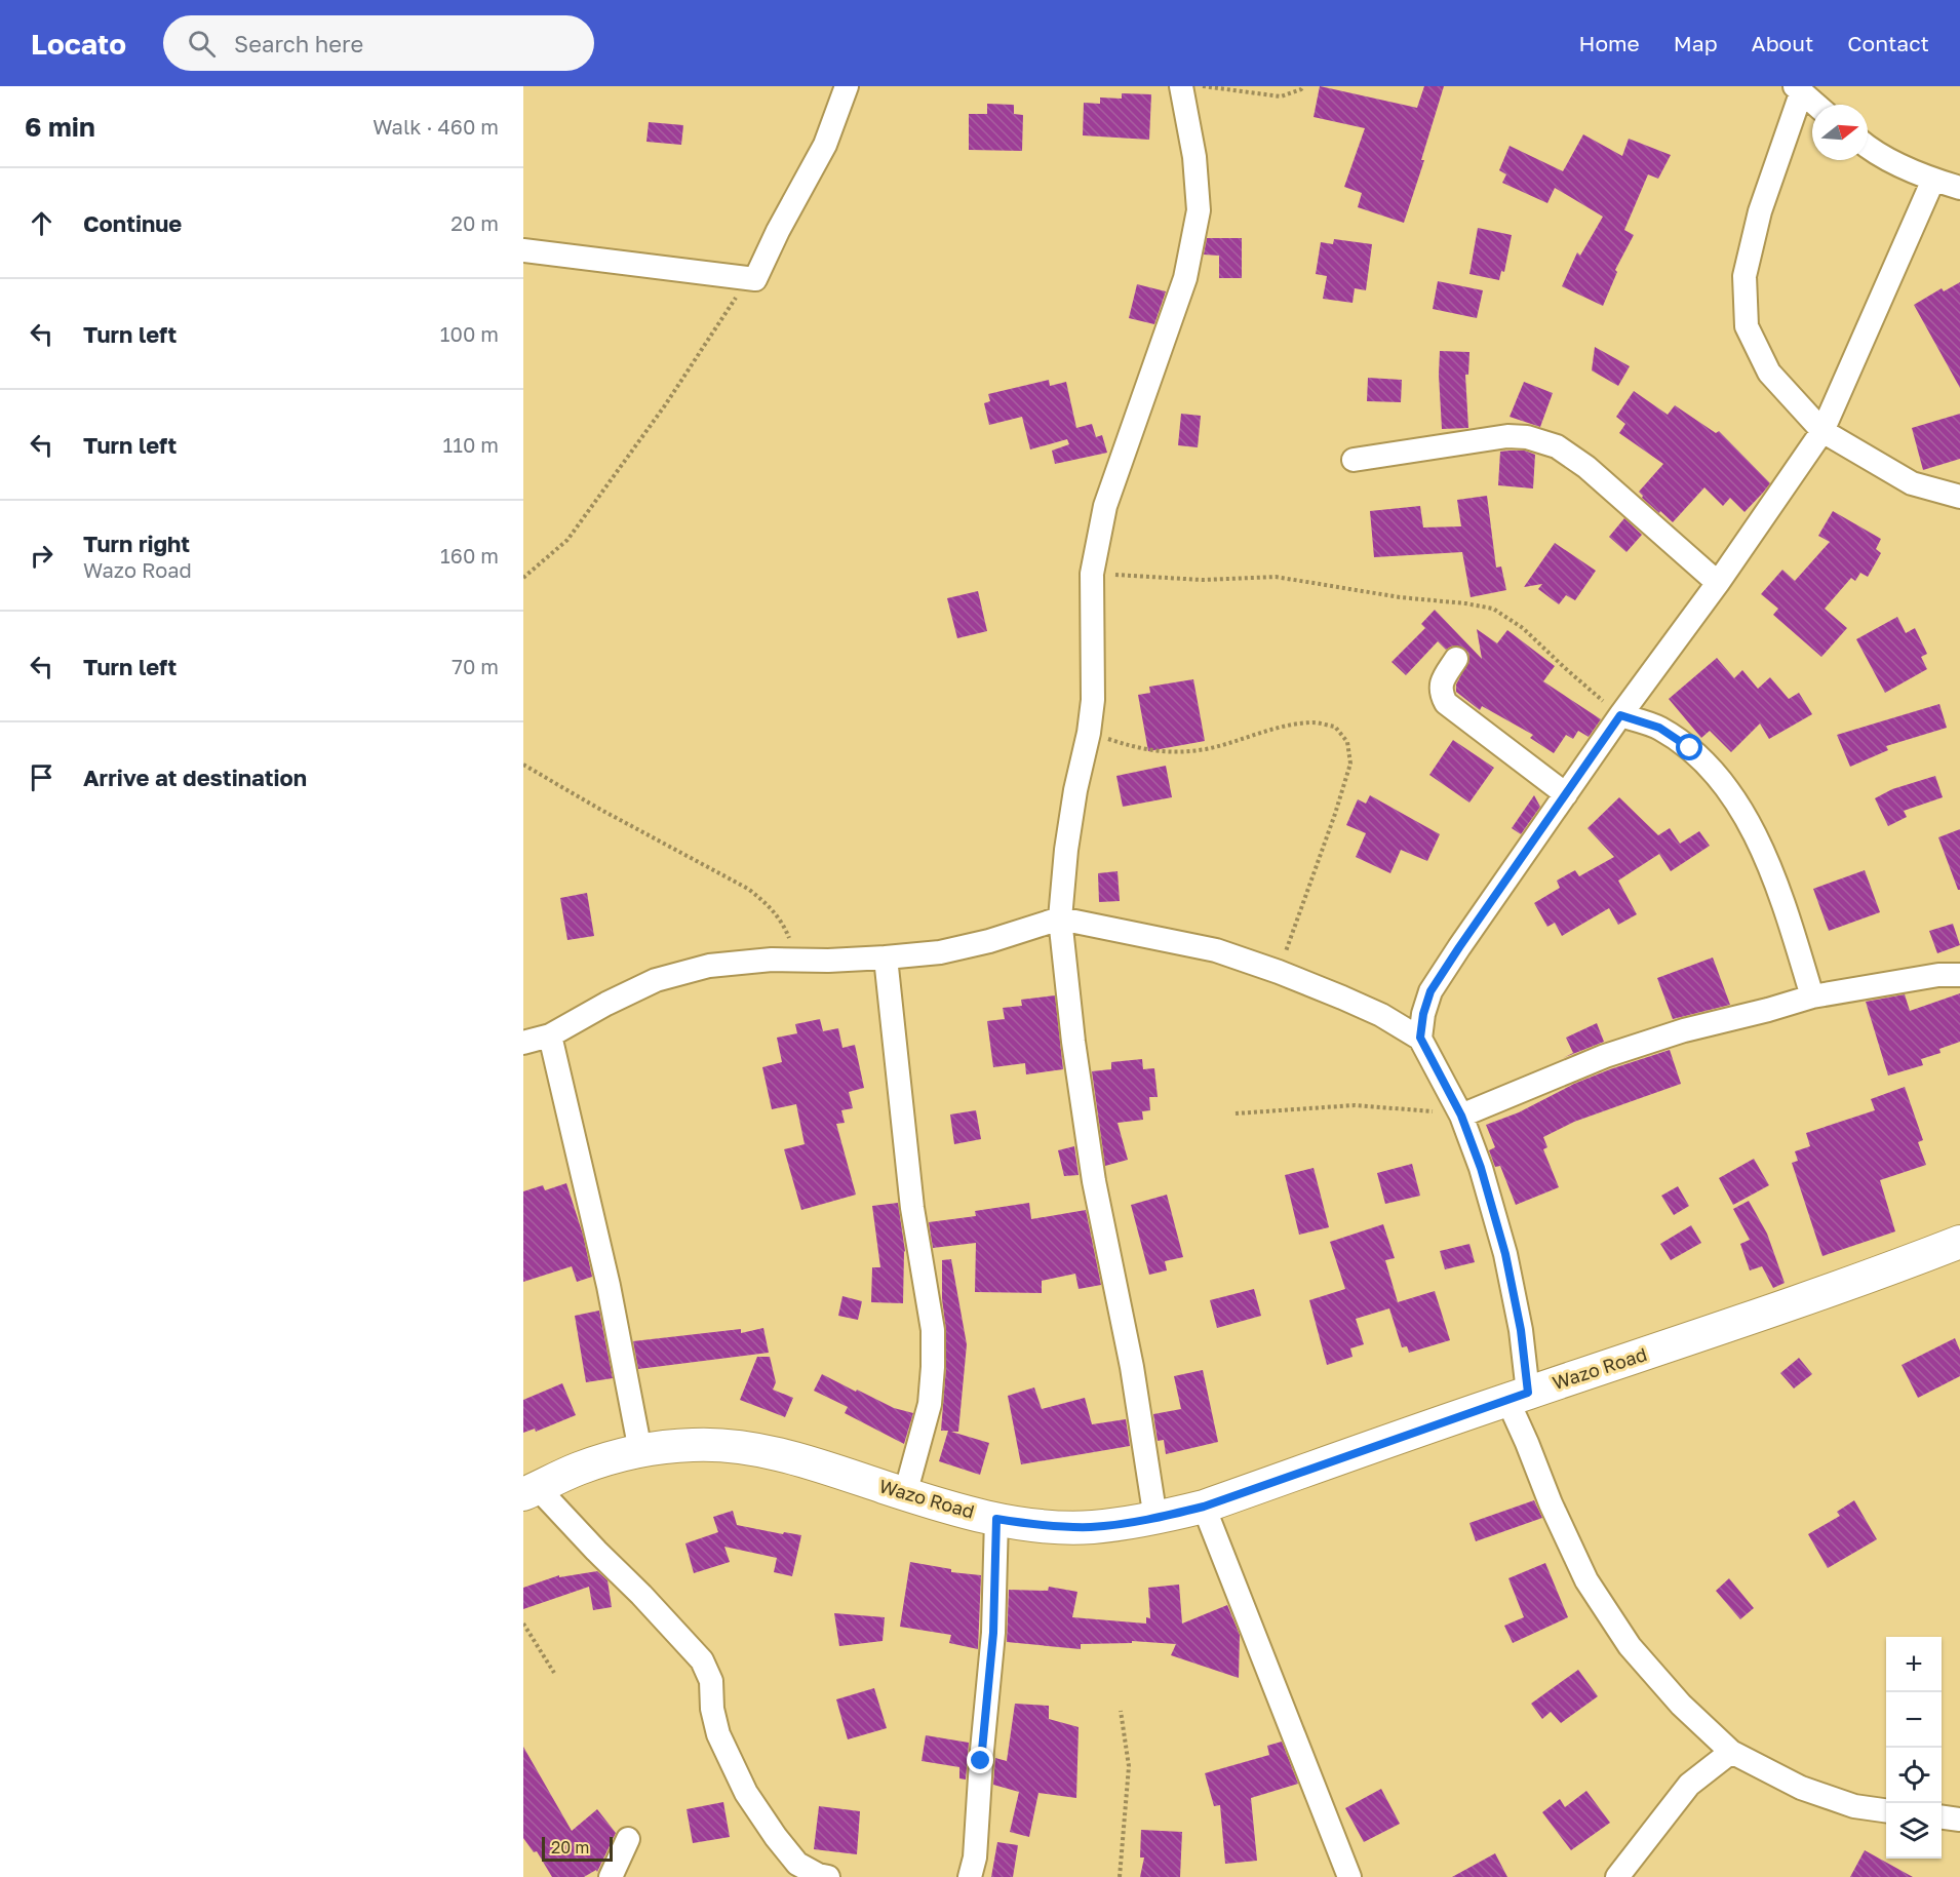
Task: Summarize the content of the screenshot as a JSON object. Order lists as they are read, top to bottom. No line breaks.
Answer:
{"streets":{"main road":["Wazo Road"]},"scale_bar":"20 m","north":"right","page":{"header":"Locato","search":"Search here","nav":["Home","Map","About","Contact"],"heading":["6 min","Walk · 460 m"],"list":[["Continue","20 m"],["Turn left","100 m"],["Turn left","110 m"],["Turn right","Wazo Road","160 m"],["Turn left","70 m"],"Arrive at destination"],"map_buttons":["+","−"],"scale":"20 m"}}
